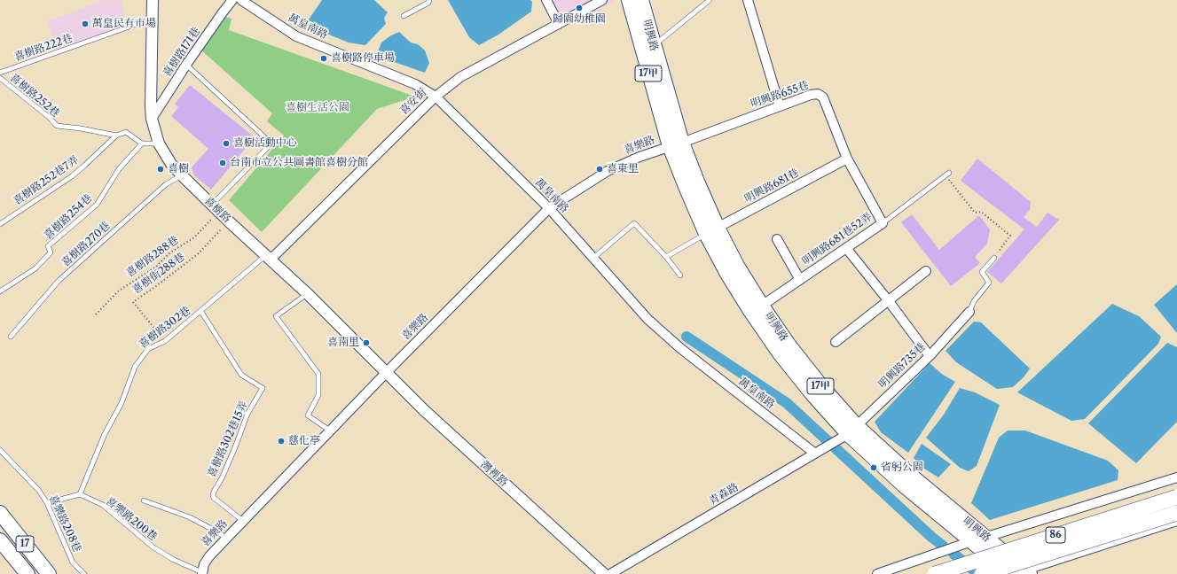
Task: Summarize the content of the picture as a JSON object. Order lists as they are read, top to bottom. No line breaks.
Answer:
{"streets":{"highway":["86"],"main road":["明興路","17甲","17"],"street":["萬皇南路","喜樹路171巷","明興路655巷","喜安街","喜樂路","明興路681巷","喜樹路","明興路681巷52弄","明興路735巷","灣裡路","青森路"],"lane":["喜樹路222巷","喜樹路252巷","喜樹路252巷7弄","喜樹路254巷","喜樹路270巷","喜樹路302巷","喜樹路302巷15弄","喜樂路200巷","喜樂路208巷"],"path":["喜樹路288巷","喜樹街288巷"]},"crossings":[["萬皇南路","喜安街"],["萬皇南路","喜樂路"],["萬皇南路","青森路"],["明興路","明興路655巷"],["明興路","喜樂路"],["明興路","明興路681巷"],["明興路","明興路681巷52弄"],["明興路","明興路735巷"],["明興路","青森路"],["喜樹路222巷","喜樹路"],["喜樹路171巷","喜樹路"],["明興路655巷","喜樂路"],["明興路655巷","明興路681巷"],["明興路655巷","明興路681巷52弄"],["喜樹路252巷","喜樹路252巷7弄"],["喜樹路252巷","喜樹路254巷"],["喜安街","喜樹路"],["喜安街","喜樹路302巷"],["喜樂路","喜樹路"],["喜樂路","喜樹路302巷15弄"],["喜樂路","灣裡路"],["喜樂路","喜樂路200巷"],["明興路681巷","明興路681巷52弄"],["喜樹路","喜樹路270巷"],["喜樹路","喜樹路288巷"],["喜樹路","喜樹街288巷"],["喜樹路","喜樹路302巷"],["喜樹路","灣裡路"],["喜樹街288巷","喜樹路302巷"],["喜樹路302巷","喜樹路302巷15弄"],["喜樹路302巷","喜樂路200巷"],["明興路735巷","青森路"]],"parks":["喜樹生活公園"],"places":["歸園幼稚園","萬皇民有市場","喜樹路停車場","喜樹活動中心","台南市立公共圖書館喜樹分館","喜樹","喜東里","喜南里","慈化亭","省躬公園"]}
